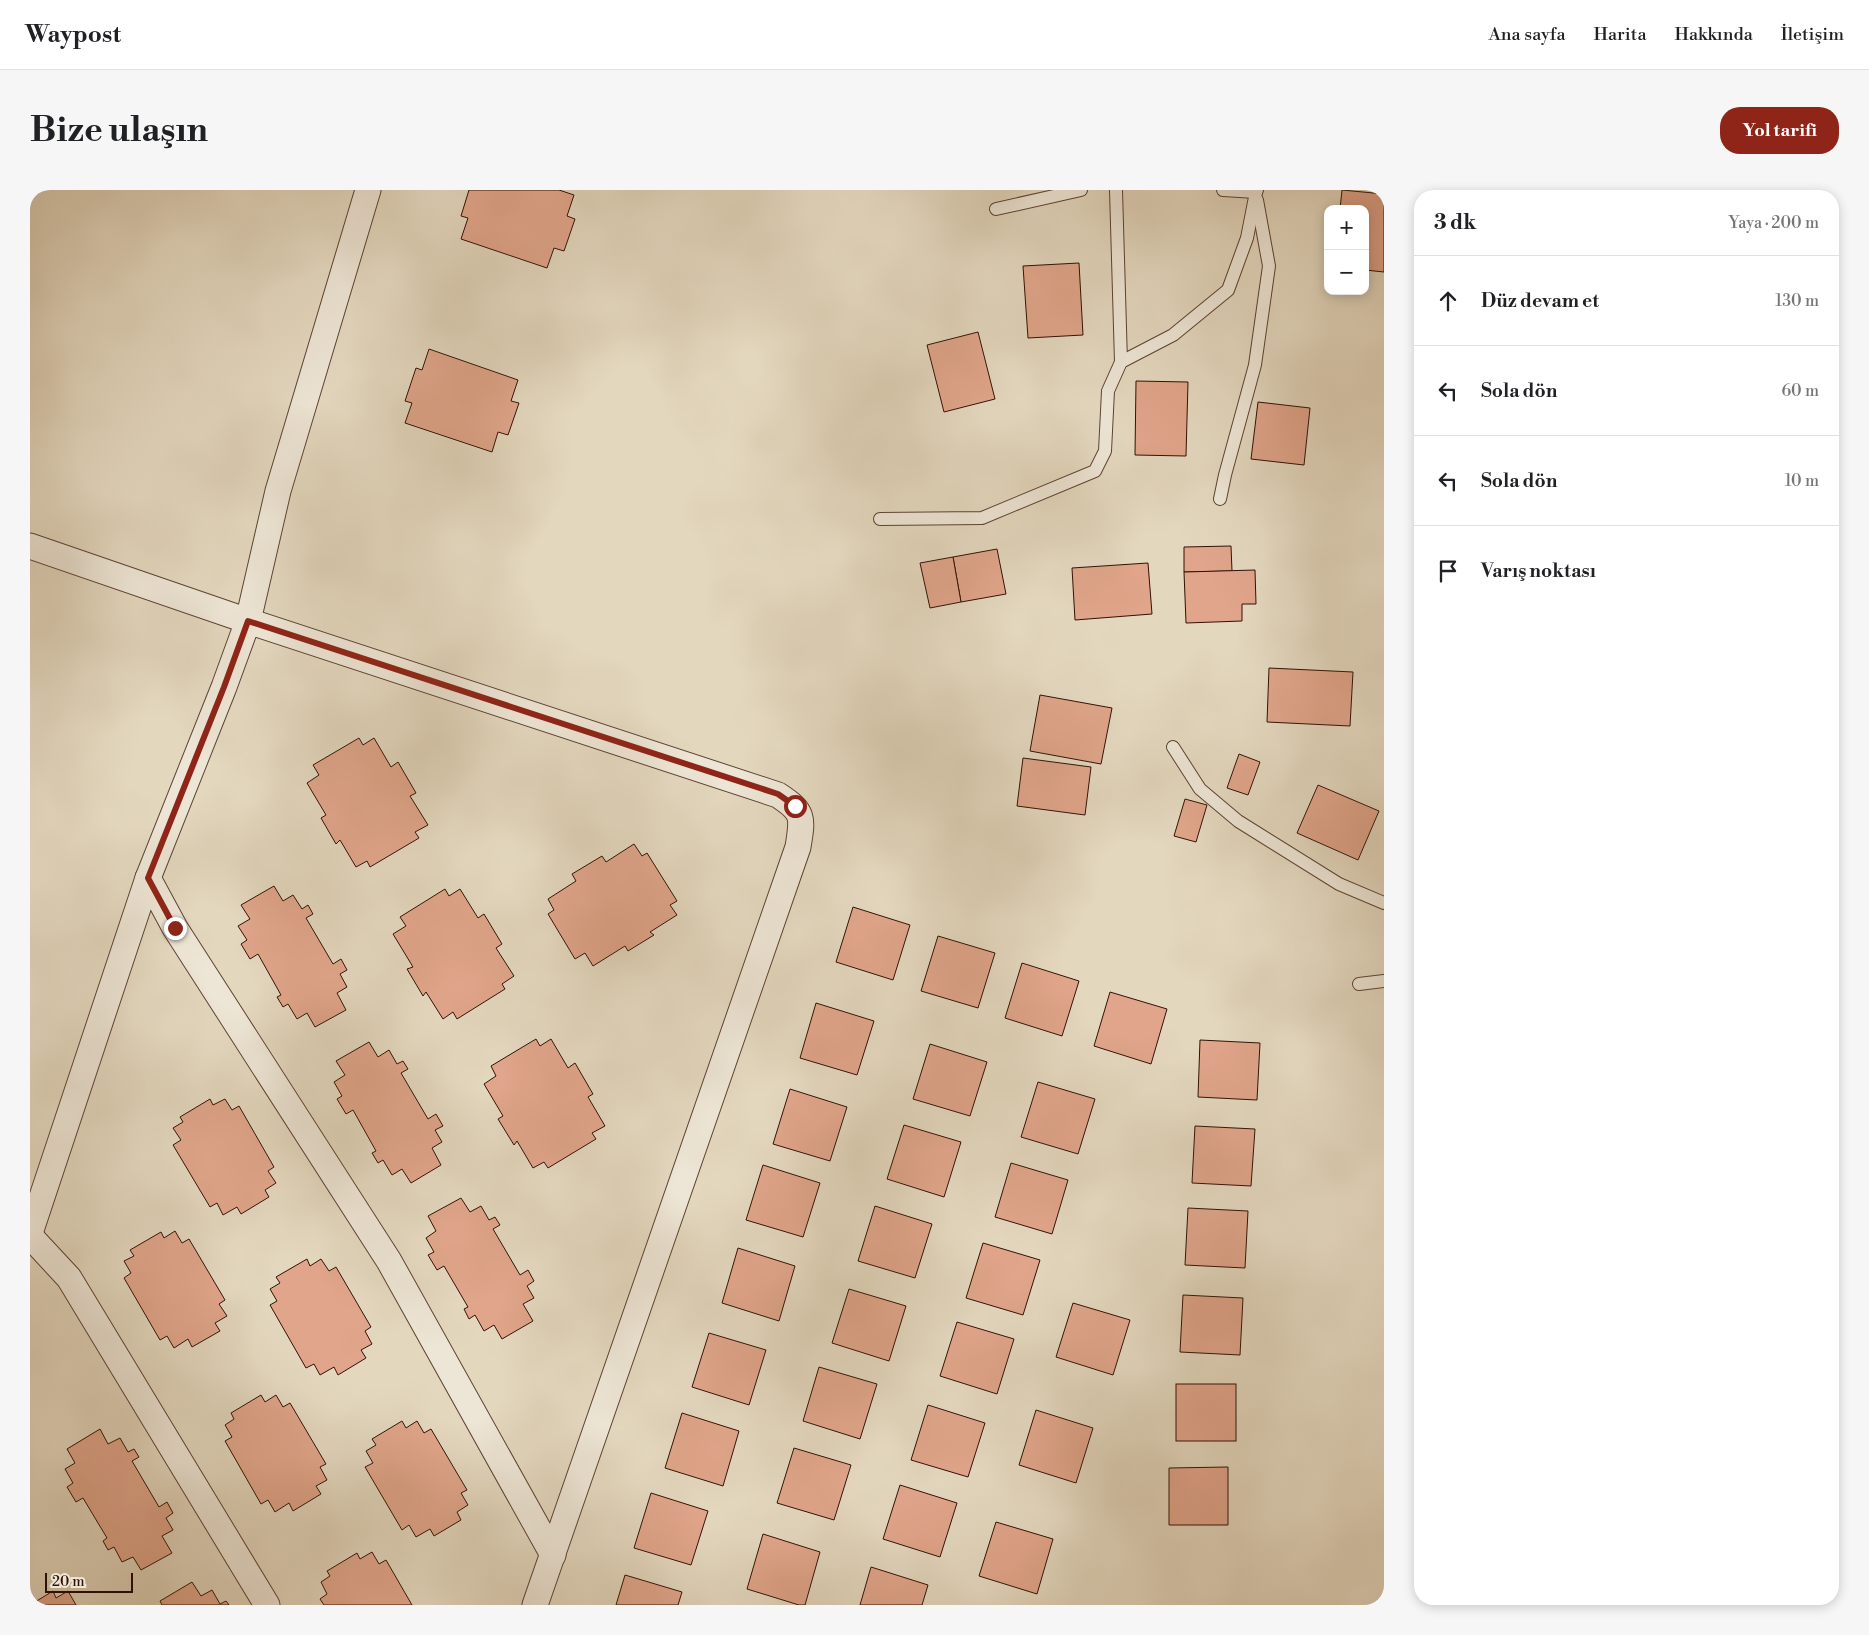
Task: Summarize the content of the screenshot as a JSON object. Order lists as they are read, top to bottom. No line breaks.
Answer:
{"scale_bar":"20 m","page":{"header":"Waypost","nav":["Ana sayfa","Harita","Hakkında","İletişim"],"buttons":"Yol tarifi","title":"Bize ulaşın","heading":["3 dk","Yaya · 200 m"],"map_buttons":["+","−"],"list":[["Düz devam et","130 m"],["Sola dön","60 m"],["Sola dön","10 m"],"Varış noktası"],"scale":"20 m"}}
